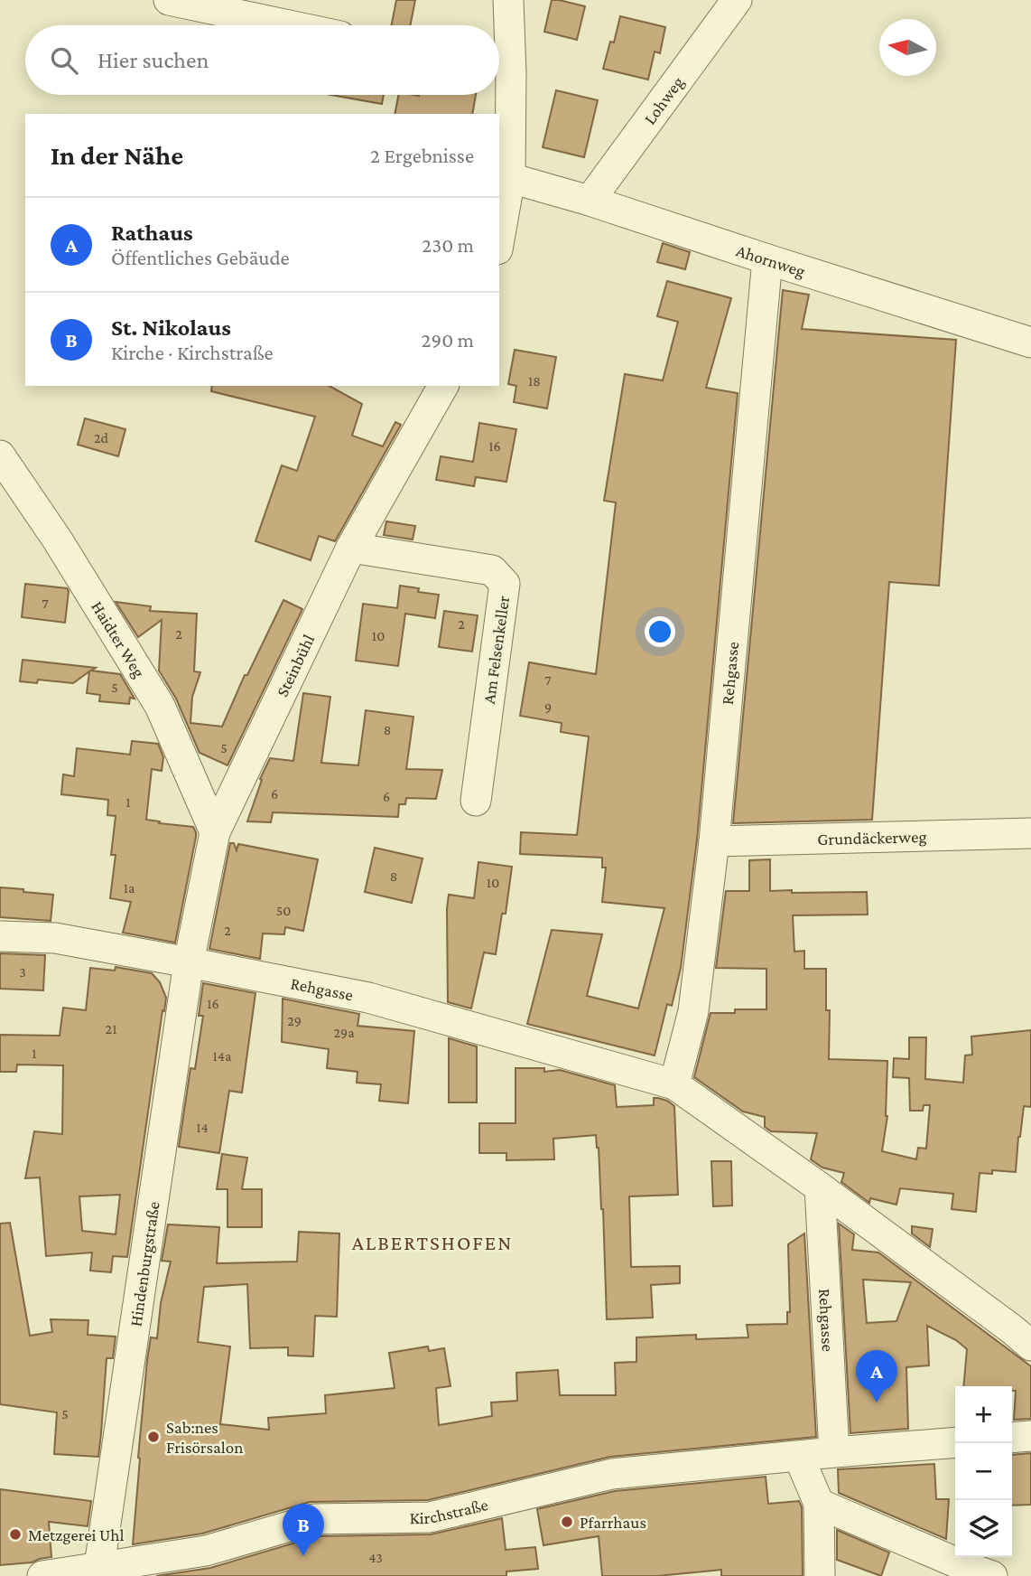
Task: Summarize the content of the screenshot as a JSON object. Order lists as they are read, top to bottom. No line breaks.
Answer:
{"streets":{"street":["Lohweg","Ahornweg","Haidter Weg","Am Felsenkeller","Steinbühl","Rehgasse","Grundäckerweg","Hindenburgstraße","Kirchstraße"]},"crossings":[["Lohweg","Ahornweg"],["Ahornweg","Rehgasse"],["Haidter Weg","Steinbühl"],["Am Felsenkeller","Steinbühl"],["Steinbühl","Rehgasse"],["Steinbühl","Hindenburgstraße"],["Rehgasse","Grundäckerweg"],["Rehgasse","Hindenburgstraße"],["Rehgasse","Kirchstraße"],["Hindenburgstraße","Kirchstraße"]],"districts":["ALBERTSHOFEN"],"places":["Sab:nes Frisörsalon","Pfarrhaus","Metzgerei Uhl"],"house_numbers":["18","2d","16","7","2","2","10","7","5","9","8","5","6","6","1","8","10","1a","50","2","3","16","29","21","29a","1","14a","14","5","43"],"north":"left","page":{"search":"Hier suchen","heading":["In der Nähe","2 Ergebnisse"],"list":[{"mark":"A","name":"Rathaus","note":"Öffentliches Gebäude","value":"230 m"},{"mark":"B","name":"St. Nikolaus","note":"Kirche · Kirchstraße","value":"290 m"}],"pins":["A","B"],"map_buttons":["+","−"]}}
